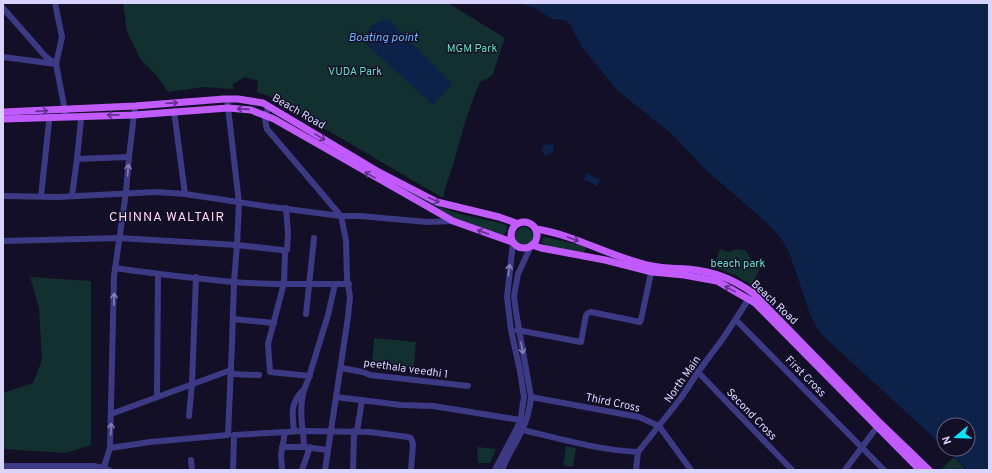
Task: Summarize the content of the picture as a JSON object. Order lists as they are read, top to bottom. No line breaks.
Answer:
{"streets":{"main road":["Beach Road"],"street":["peethala veedhi 1","First Cross","North Main","Third Cross","Second Cross"]},"crossings":[["Beach Road","North Main"],["First Cross","North Main"],["North Main","Third Cross"],["North Main","Second Cross"]],"districts":["CHINNA WALTAIR"],"water":["Boating point"],"parks":["MGM Park","VUDA Park","beach park"],"north":"left"}
